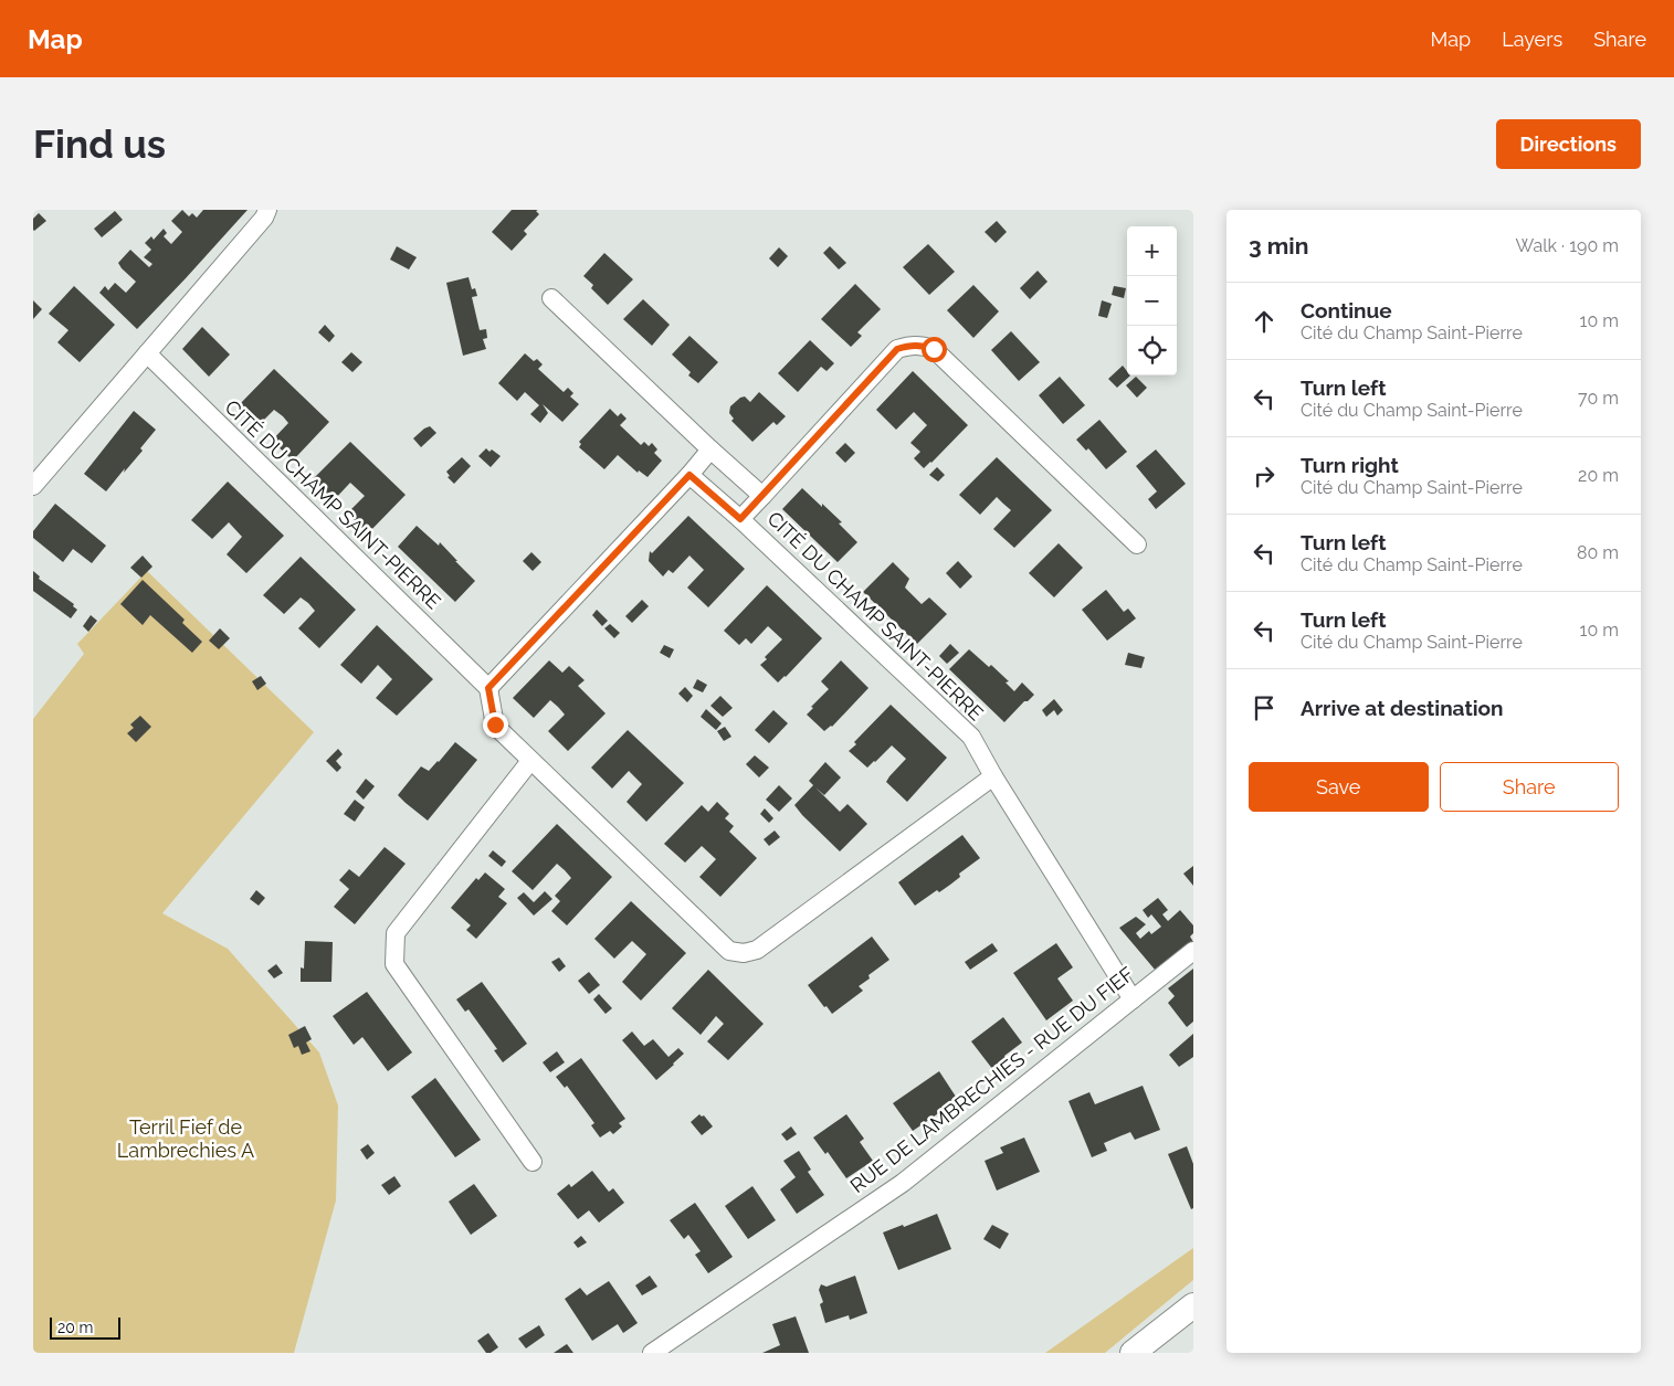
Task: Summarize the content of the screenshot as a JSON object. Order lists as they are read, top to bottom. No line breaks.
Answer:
{"streets":{"street":["CITÉ DU CHAMP SAINT-PIERRE","RUE DE LAMBRECHIES - RUE DU FIEF"]},"crossings":[["CITÉ DU CHAMP SAINT-PIERRE","RUE DE LAMBRECHIES - RUE DU FIEF"]],"parks":["Terril Fief de Lambrechies A"],"scale_bar":"20 m","page":{"header":"Map","nav":["Map","Layers","Share"],"buttons":["Directions",["Save","Share"]],"title":"Find us","heading":["3 min","Walk · 190 m"],"map_buttons":["+","−"],"list":[["Continue","Cité du Champ Saint-Pierre","10 m"],["Turn left","Cité du Champ Saint-Pierre","70 m"],["Turn right","Cité du Champ Saint-Pierre","20 m"],["Turn left","Cité du Champ Saint-Pierre","80 m"],["Turn left","Cité du Champ Saint-Pierre","10 m"],"Arrive at destination"],"scale":"20 m"}}
